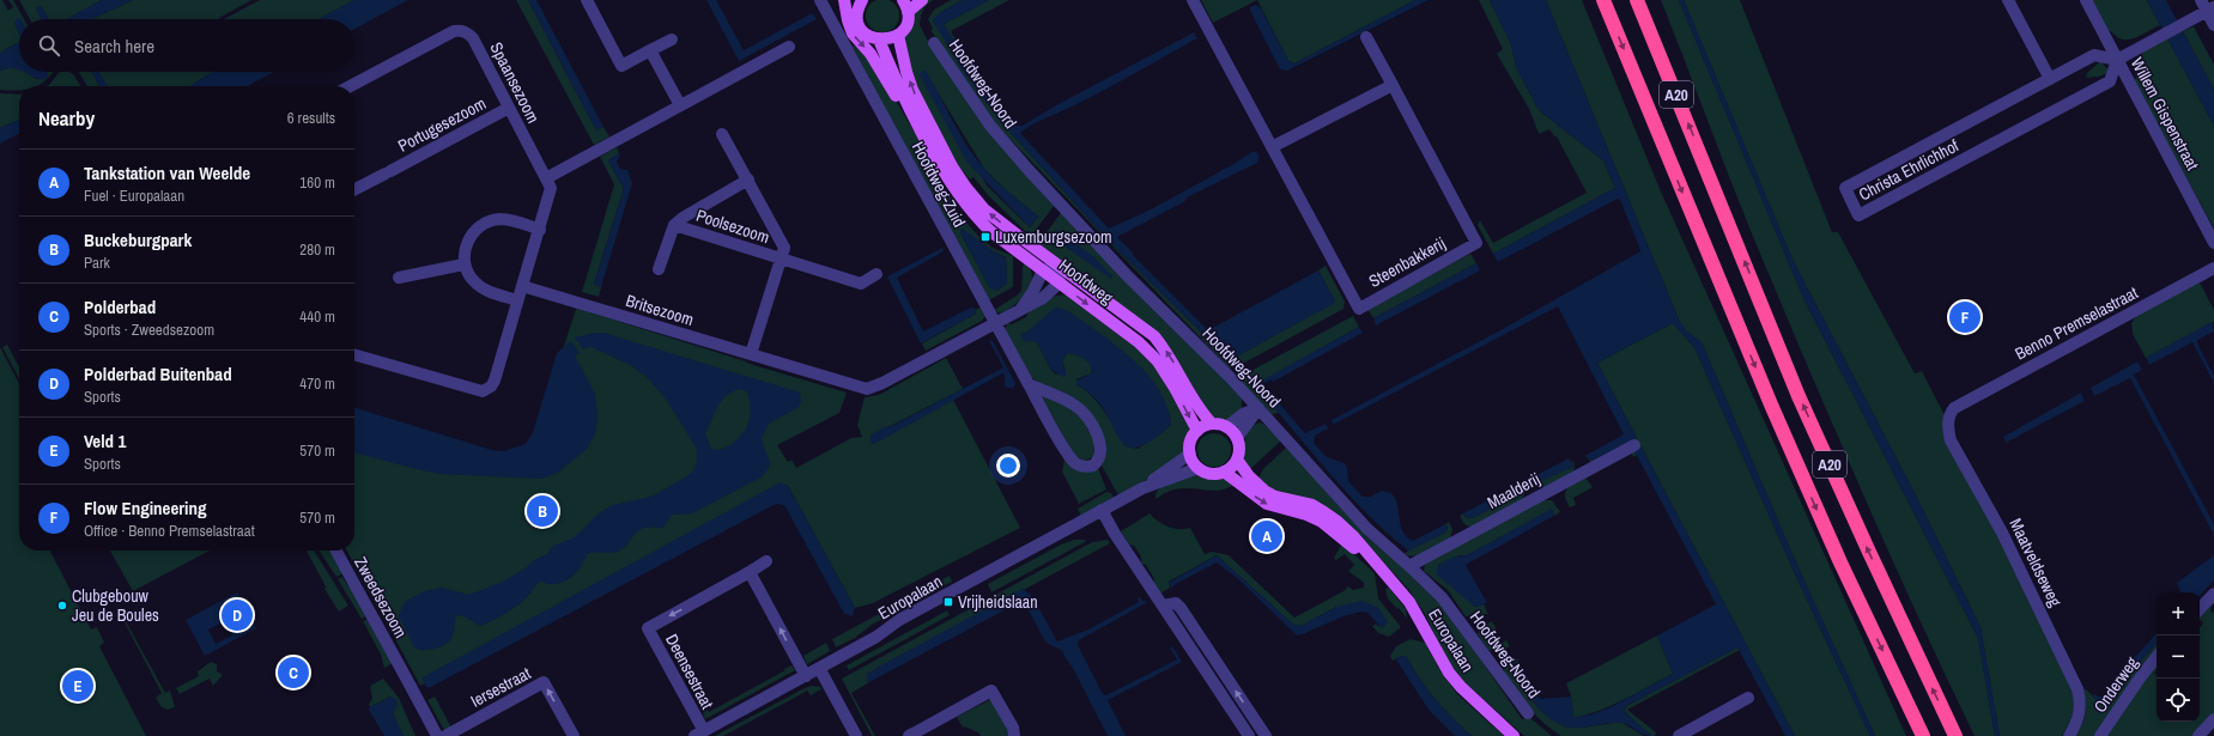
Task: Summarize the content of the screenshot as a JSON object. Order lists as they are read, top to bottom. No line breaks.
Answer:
{"streets":{"highway":["A20"],"main road":["Hoofdweg","Europalaan"],"street":["Spaansezoom","Hoofdweg-Noord","Willem Gispenstraat","Portugesezoom","Christa Ehrlichhof","Hoofdweg-Zuid","Poolsezoom","Steenbakkerij","Britsezoom","Benno Premselastraat","Maalderij","Maatveldseweg","Zweedsezoom","Deensestraat","Onderweg","Iersestraat"]},"crossings":[["Spaansezoom","Portugesezoom"],["Spaansezoom","Britsezoom"],["Hoofdweg-Noord","Maalderij"],["Willem Gispenstraat","Christa Ehrlichhof"],["Hoofdweg-Zuid","Britsezoom"],["Poolsezoom","Britsezoom"],["Hoofdweg","Britsezoom"],["Hoofdweg","Europalaan"],["Benno Premselastraat","Maatveldseweg"],["Europalaan","Deensestraat"]],"places":{"transit":["Luxemburgsezoom","Vrijheidslaan"],"other":["Clubgebouw Jeu de Boules"]},"page":{"search":"Search here","heading":["Nearby","6 results"],"list":[{"mark":"A","name":"Tankstation van Weelde","note":"Fuel · Europalaan","value":"160 m"},{"mark":"B","name":"Buckeburgpark","note":"Park","value":"280 m"},{"mark":"C","name":"Polderbad","note":"Sports · Zweedsezoom","value":"440 m"},{"mark":"D","name":"Polderbad Buitenbad","note":"Sports","value":"470 m"},{"mark":"E","name":"Veld 1","note":"Sports","value":"570 m"},{"mark":"F","name":"Flow Engineering","note":"Office · Benno Premselastraat","value":"570 m"}],"pins":["F","B","A","D","C","E"],"map_buttons":["+","−"]}}
